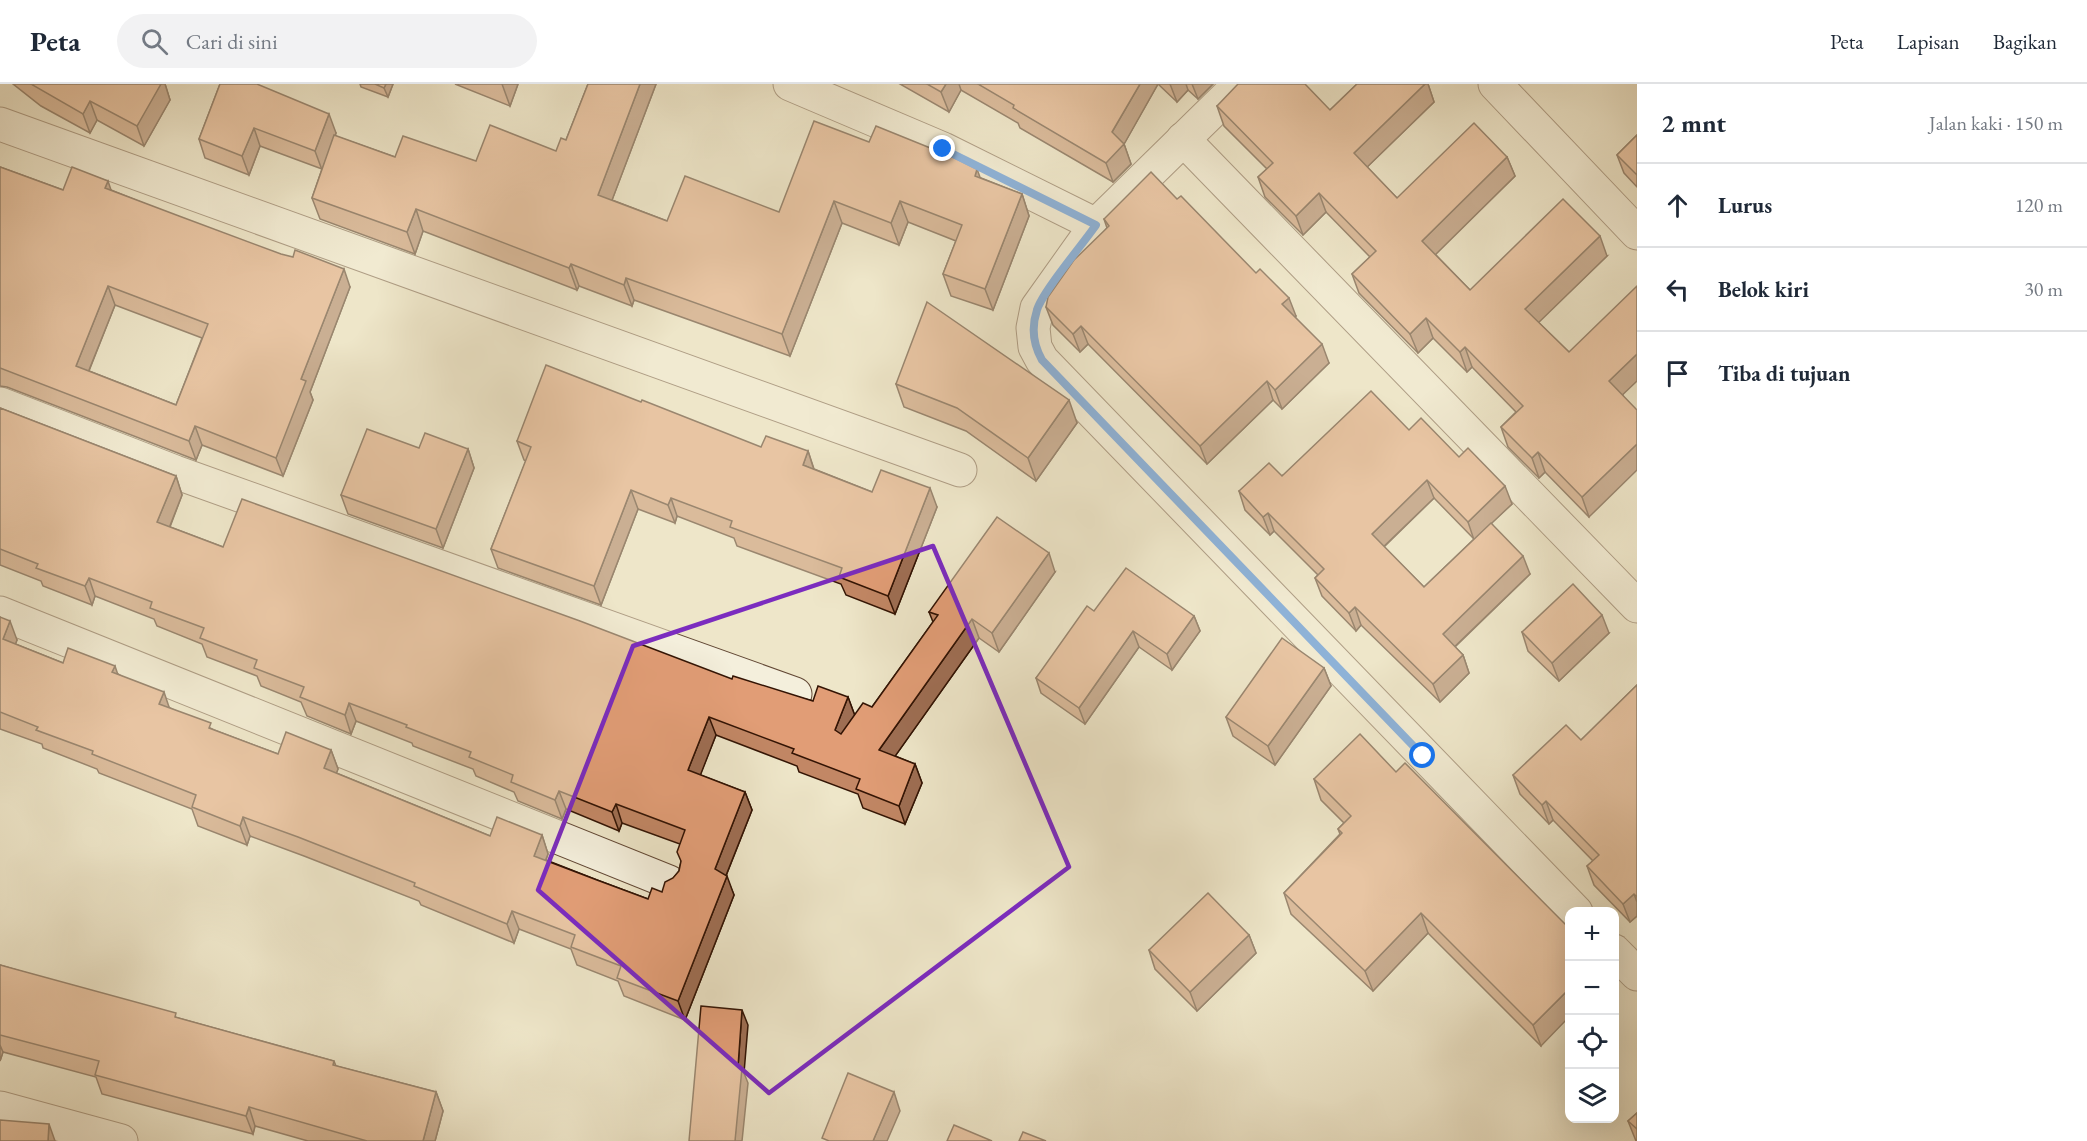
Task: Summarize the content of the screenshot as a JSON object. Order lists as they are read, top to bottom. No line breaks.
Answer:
{"page":{"header":"Peta","search":"Cari di sini","nav":["Peta","Lapisan","Bagikan"],"heading":["2 mnt","Jalan kaki · 150 m"],"list":[["Lurus","120 m"],["Belok kiri","30 m"],"Tiba di tujuan"],"map_buttons":["+","−"]}}
